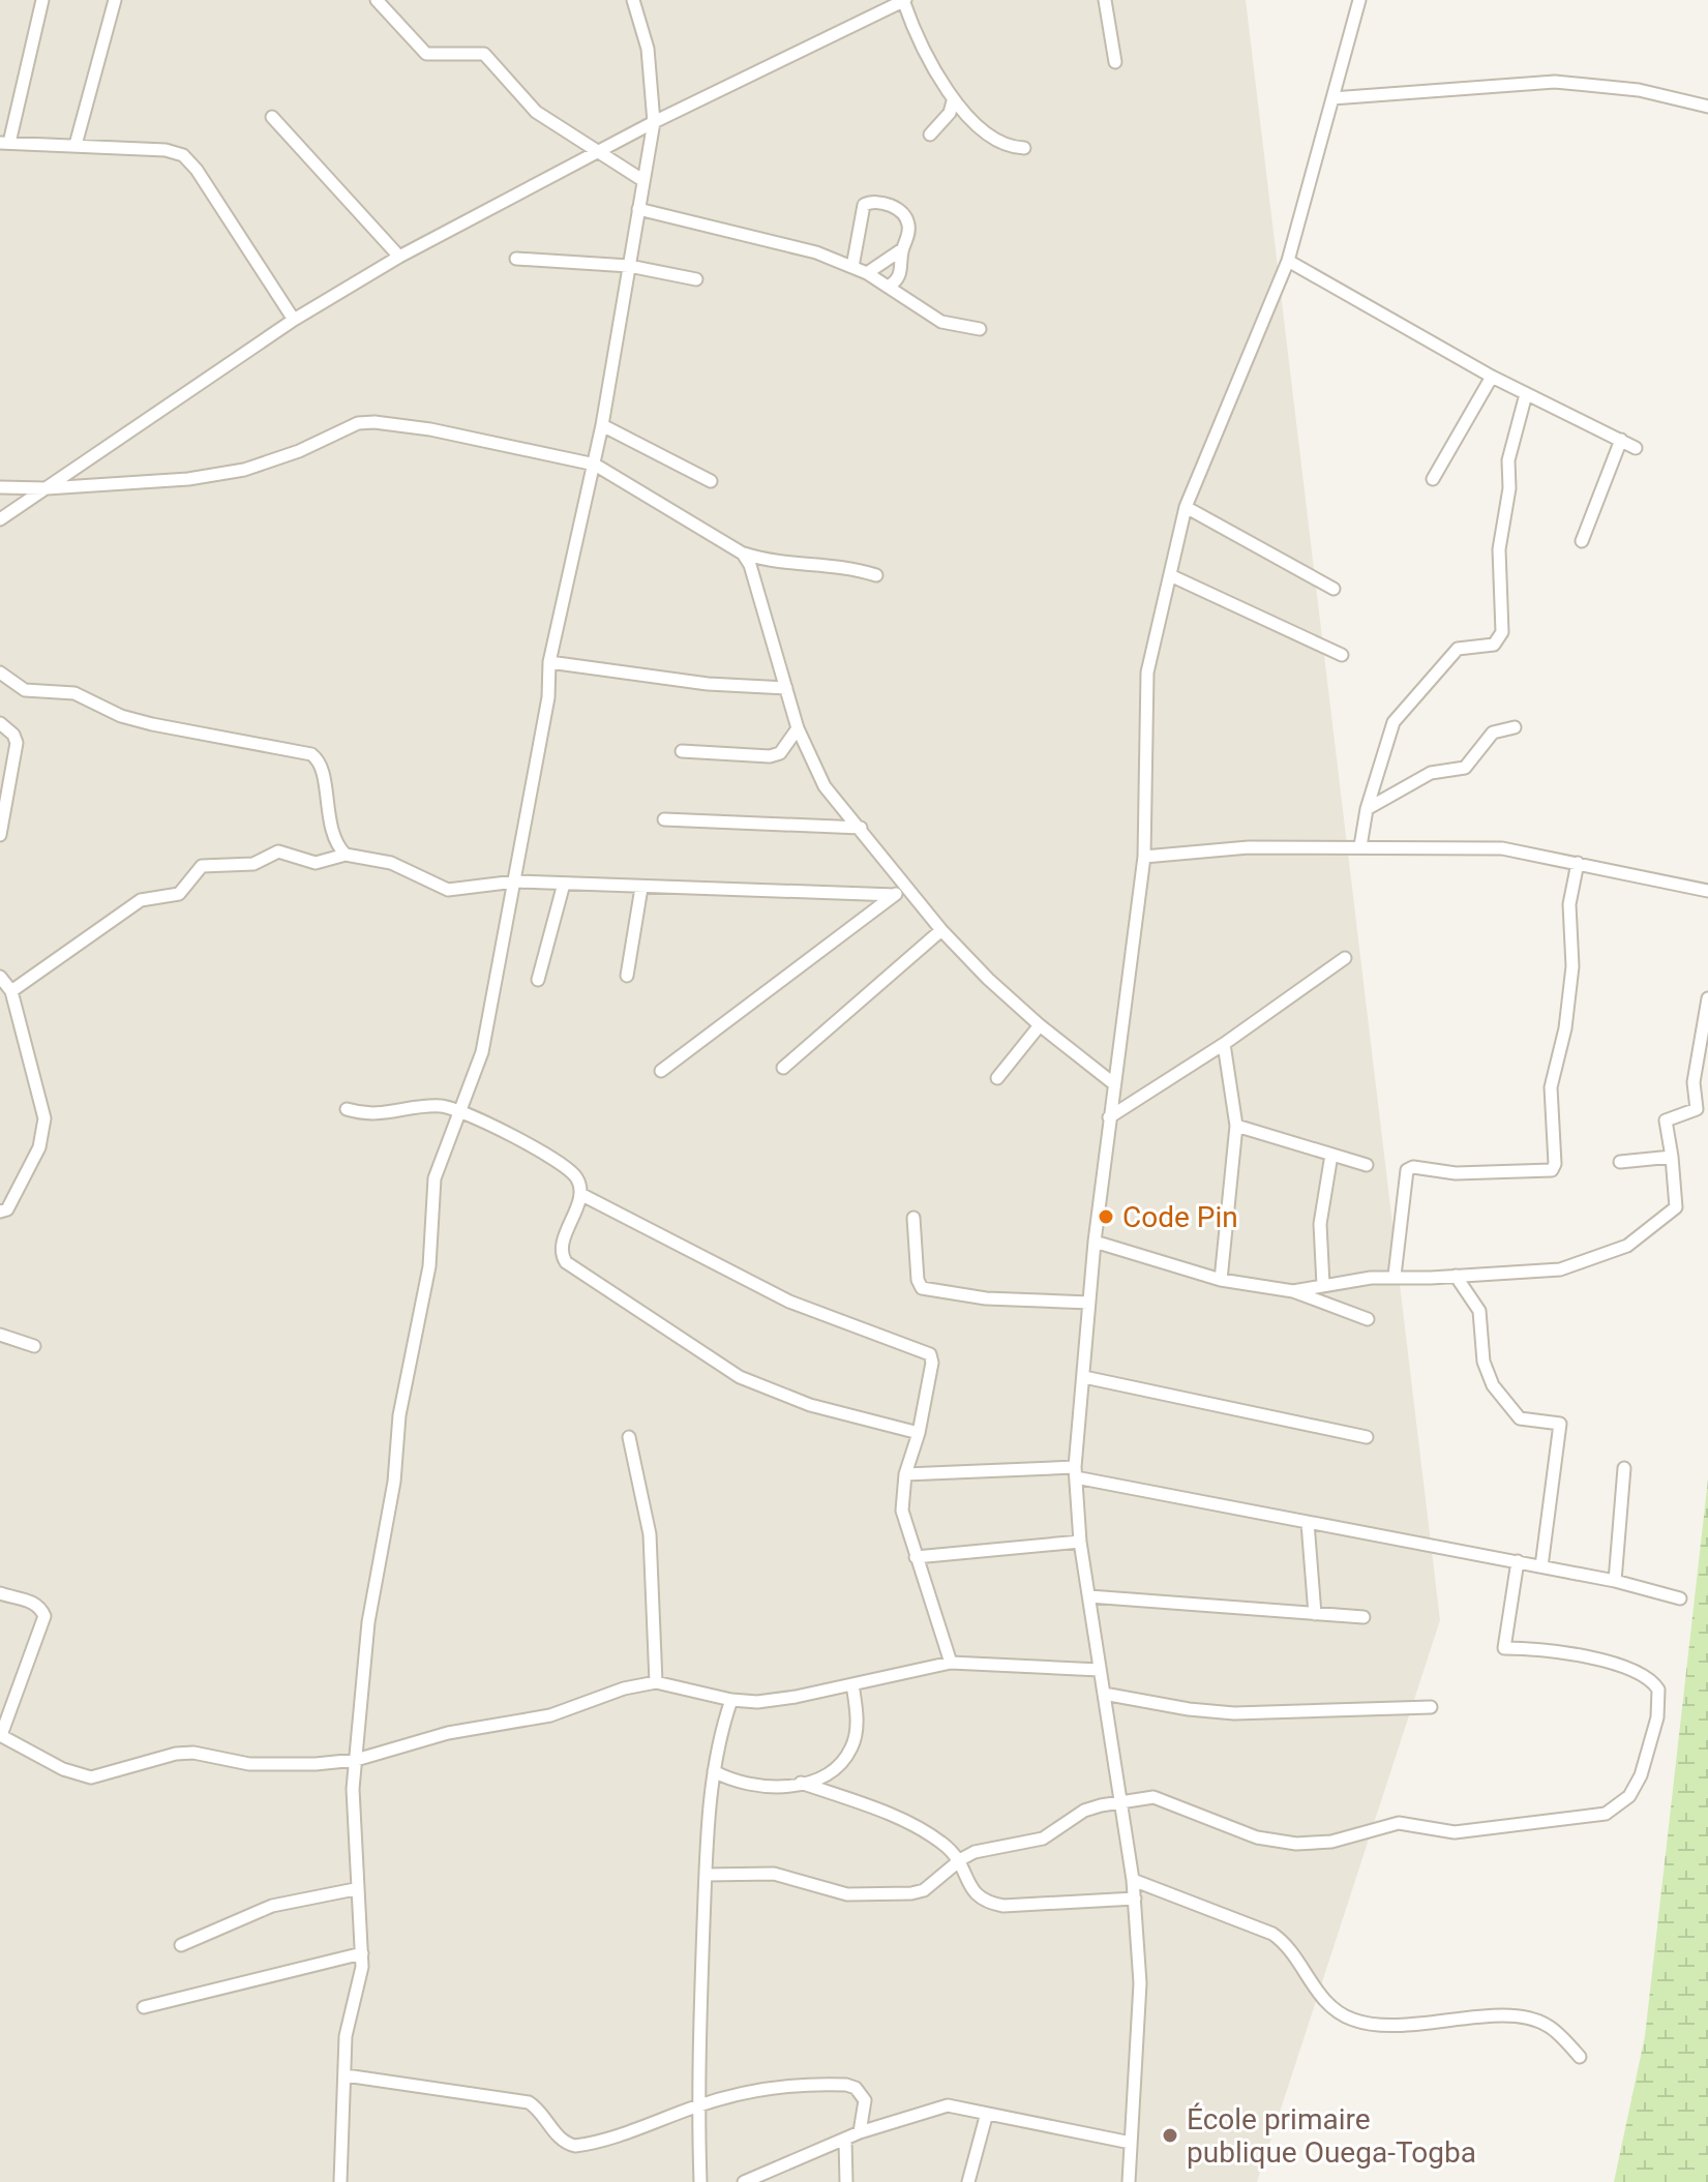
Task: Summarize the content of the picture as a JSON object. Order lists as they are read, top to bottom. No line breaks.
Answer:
{"places":["Code Pin","École primaire publique Ouega-Togba"]}
